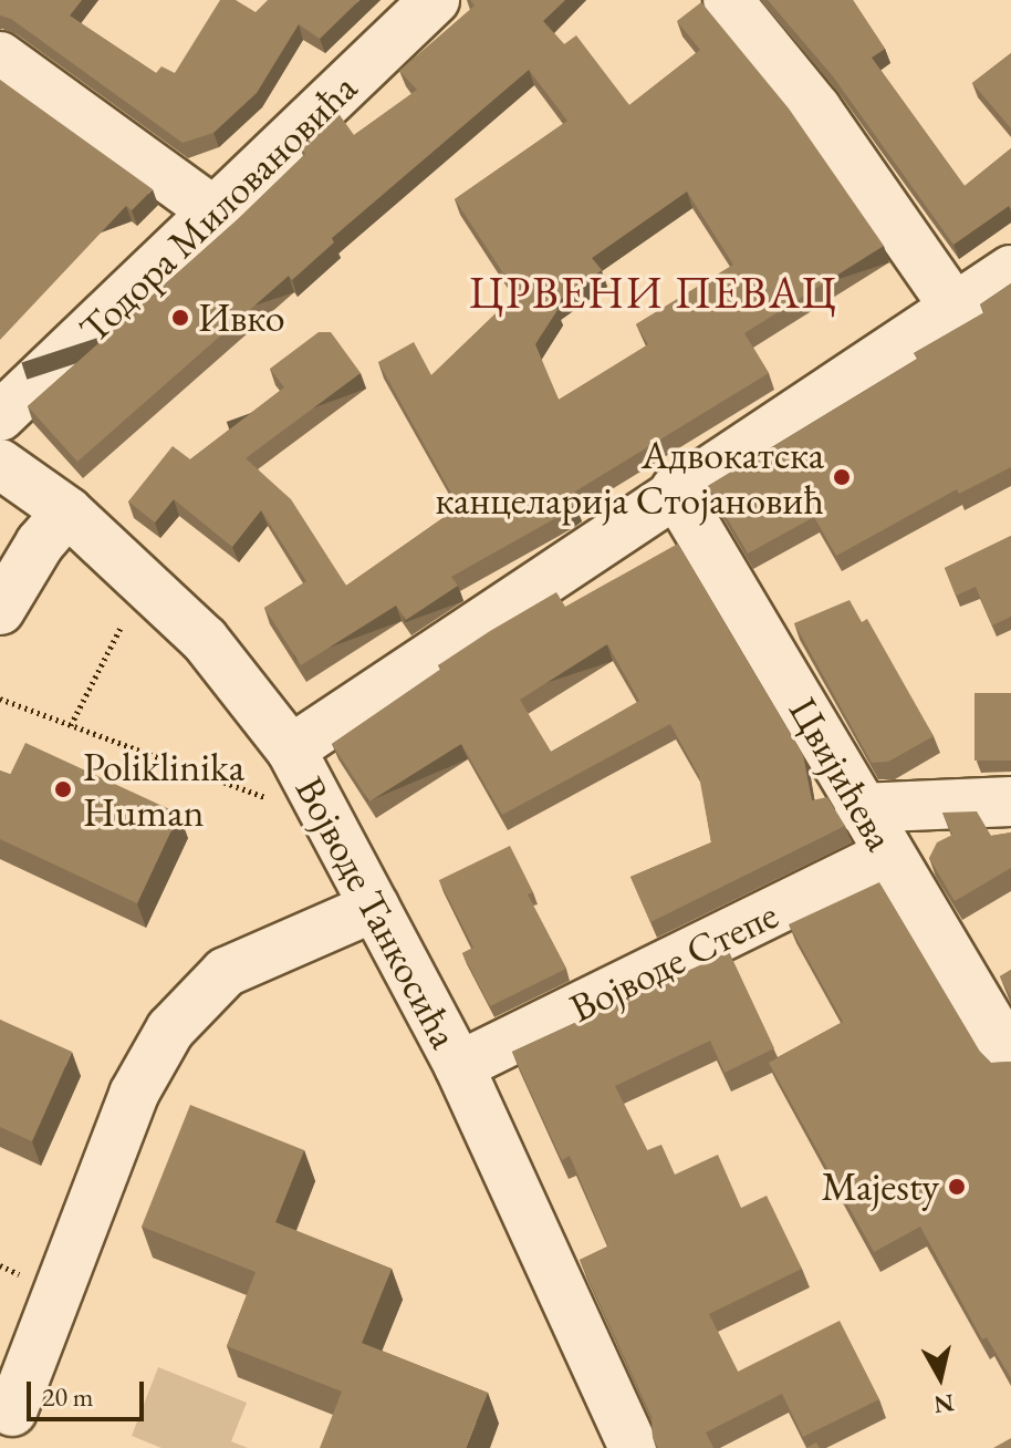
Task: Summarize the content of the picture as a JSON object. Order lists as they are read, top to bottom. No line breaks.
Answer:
{"streets":{"street":["Тодора Миловановића","Цвијићева","Војводе Танкосића","Војводе Степе"]},"crossings":[["Цвијићева","Војводе Степе"],["Војводе Танкосића","Војводе Степе"]],"districts":["ЦРВЕНИ ПЕВАЦ"],"places":["Ивко","Адвокатска канцеларија Стојановић","Poliklinika Human","Majesty"],"scale_bar":"20 m","north":"bottom"}
